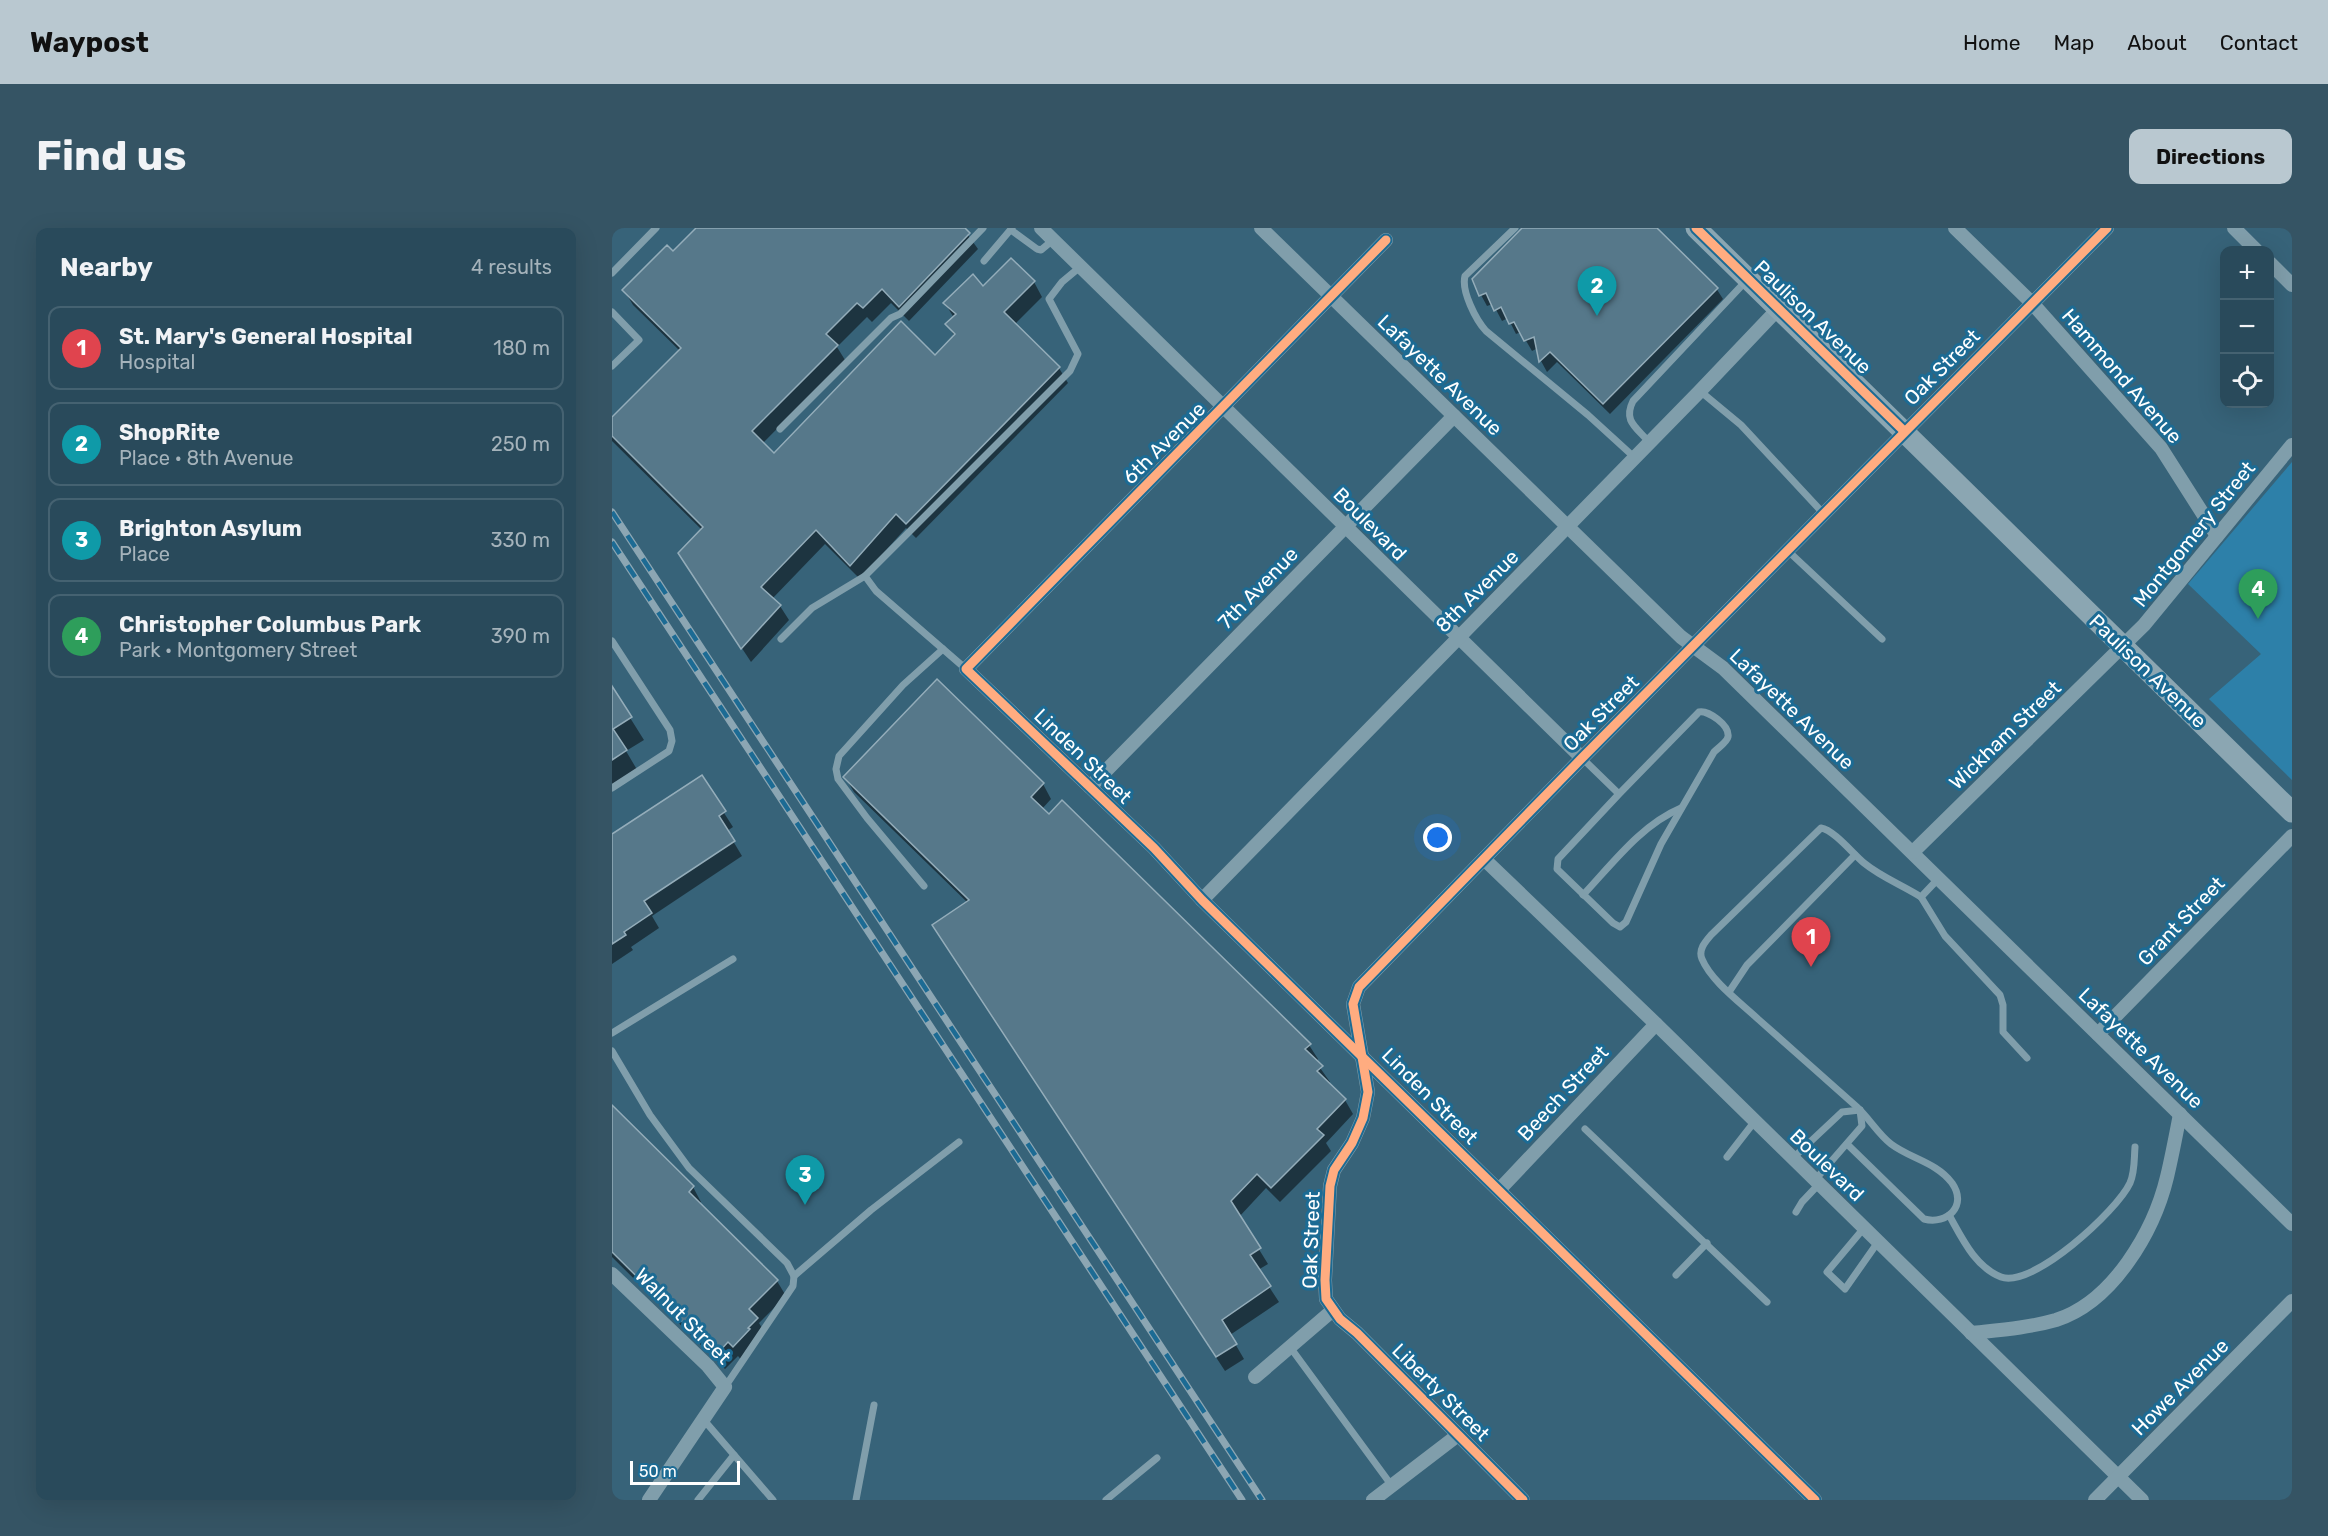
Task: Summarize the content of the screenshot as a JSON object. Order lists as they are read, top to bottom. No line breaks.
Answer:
{"streets":{"main road":["Paulison Avenue"],"street":["Oak Street","Lafayette Avenue","Hammond Avenue","6th Avenue","Boulevard","Montgomery Street","7th Avenue","8th Avenue","Wickham Street","Linden Street","Grant Street","Beech Street","Walnut Street","Howe Avenue","Liberty Street"]},"crossings":[["Paulison Avenue","Oak Street"],["Paulison Avenue","Montgomery Street"],["Paulison Avenue","8th Avenue"],["Paulison Avenue","Wickham Street"],["Oak Street","Lafayette Avenue"],["Oak Street","Hammond Avenue"],["Oak Street","Boulevard"],["Oak Street","Linden Street"],["Oak Street","Liberty Street"],["Lafayette Avenue","6th Avenue"],["Lafayette Avenue","7th Avenue"],["Lafayette Avenue","8th Avenue"],["Lafayette Avenue","Wickham Street"],["Lafayette Avenue","Grant Street"],["Hammond Avenue","Montgomery Street"],["6th Avenue","Boulevard"],["6th Avenue","Linden Street"],["Boulevard","7th Avenue"],["Boulevard","8th Avenue"],["Boulevard","Beech Street"],["Boulevard","Howe Avenue"],["Montgomery Street","Wickham Street"],["7th Avenue","Linden Street"],["8th Avenue","Linden Street"],["Linden Street","Beech Street"]],"scale_bar":"50 m","page":{"header":"Waypost","nav":["Home","Map","About","Contact"],"buttons":"Directions","title":"Find us","heading":["Nearby","4 results"],"map_buttons":["+","−"],"pins":["2","4","1","3"],"list":[{"mark":"1","name":"St. Mary's General Hospital","note":"Hospital","value":"180 m"},{"mark":"2","name":"ShopRite","note":"Place · 8th Avenue","value":"250 m"},{"mark":"3","name":"Brighton Asylum","note":"Place","value":"330 m"},{"mark":"4","name":"Christopher Columbus Park","note":"Park · Montgomery Street","value":"390 m"}],"scale":"50 m"}}
